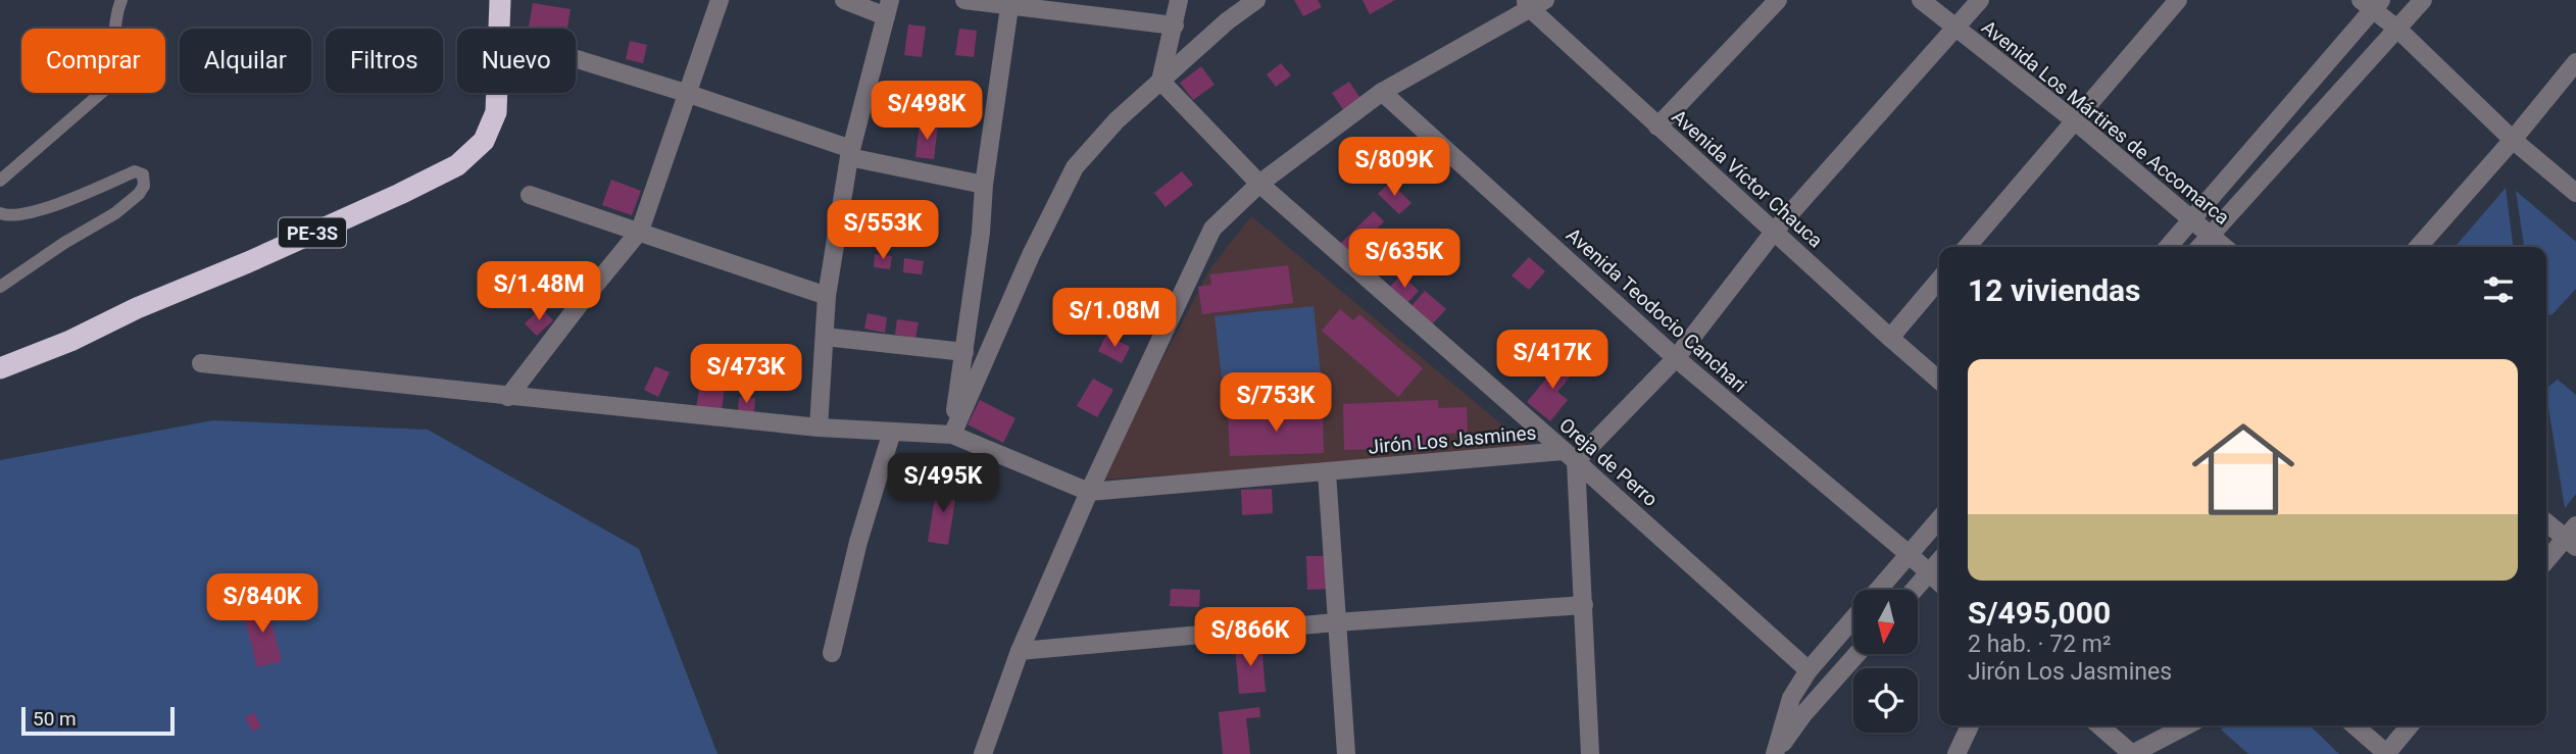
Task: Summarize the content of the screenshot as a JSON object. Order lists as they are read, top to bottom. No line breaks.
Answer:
{"streets":{"highway":["PE-3S"],"street":["Avenida Los Mártires de Accomarca","Avenida Víctor Chauca","Avenida Teodocio Canchari","Jirón Los Jasmines","Oreja de Perro"]},"crossings":[["Jirón Los Jasmines","Oreja de Perro"]],"scale_bar":"50 m","north":"bottom","page":{"chip":["Comprar","Alquilar","Filtros","Nuevo"],"price":["S/498K","S/809K","S/553K","S/635K","S/1.48M","S/1.08M","S/417K","S/473K","S/753K","S/495K","S/840K","S/866K"],"heading":"12 viviendas","list":[{"name":"S/495,000","note":"2 hab. · 72 m² · Jirón Los Jasmines"}],"scale":"50 m"}}
